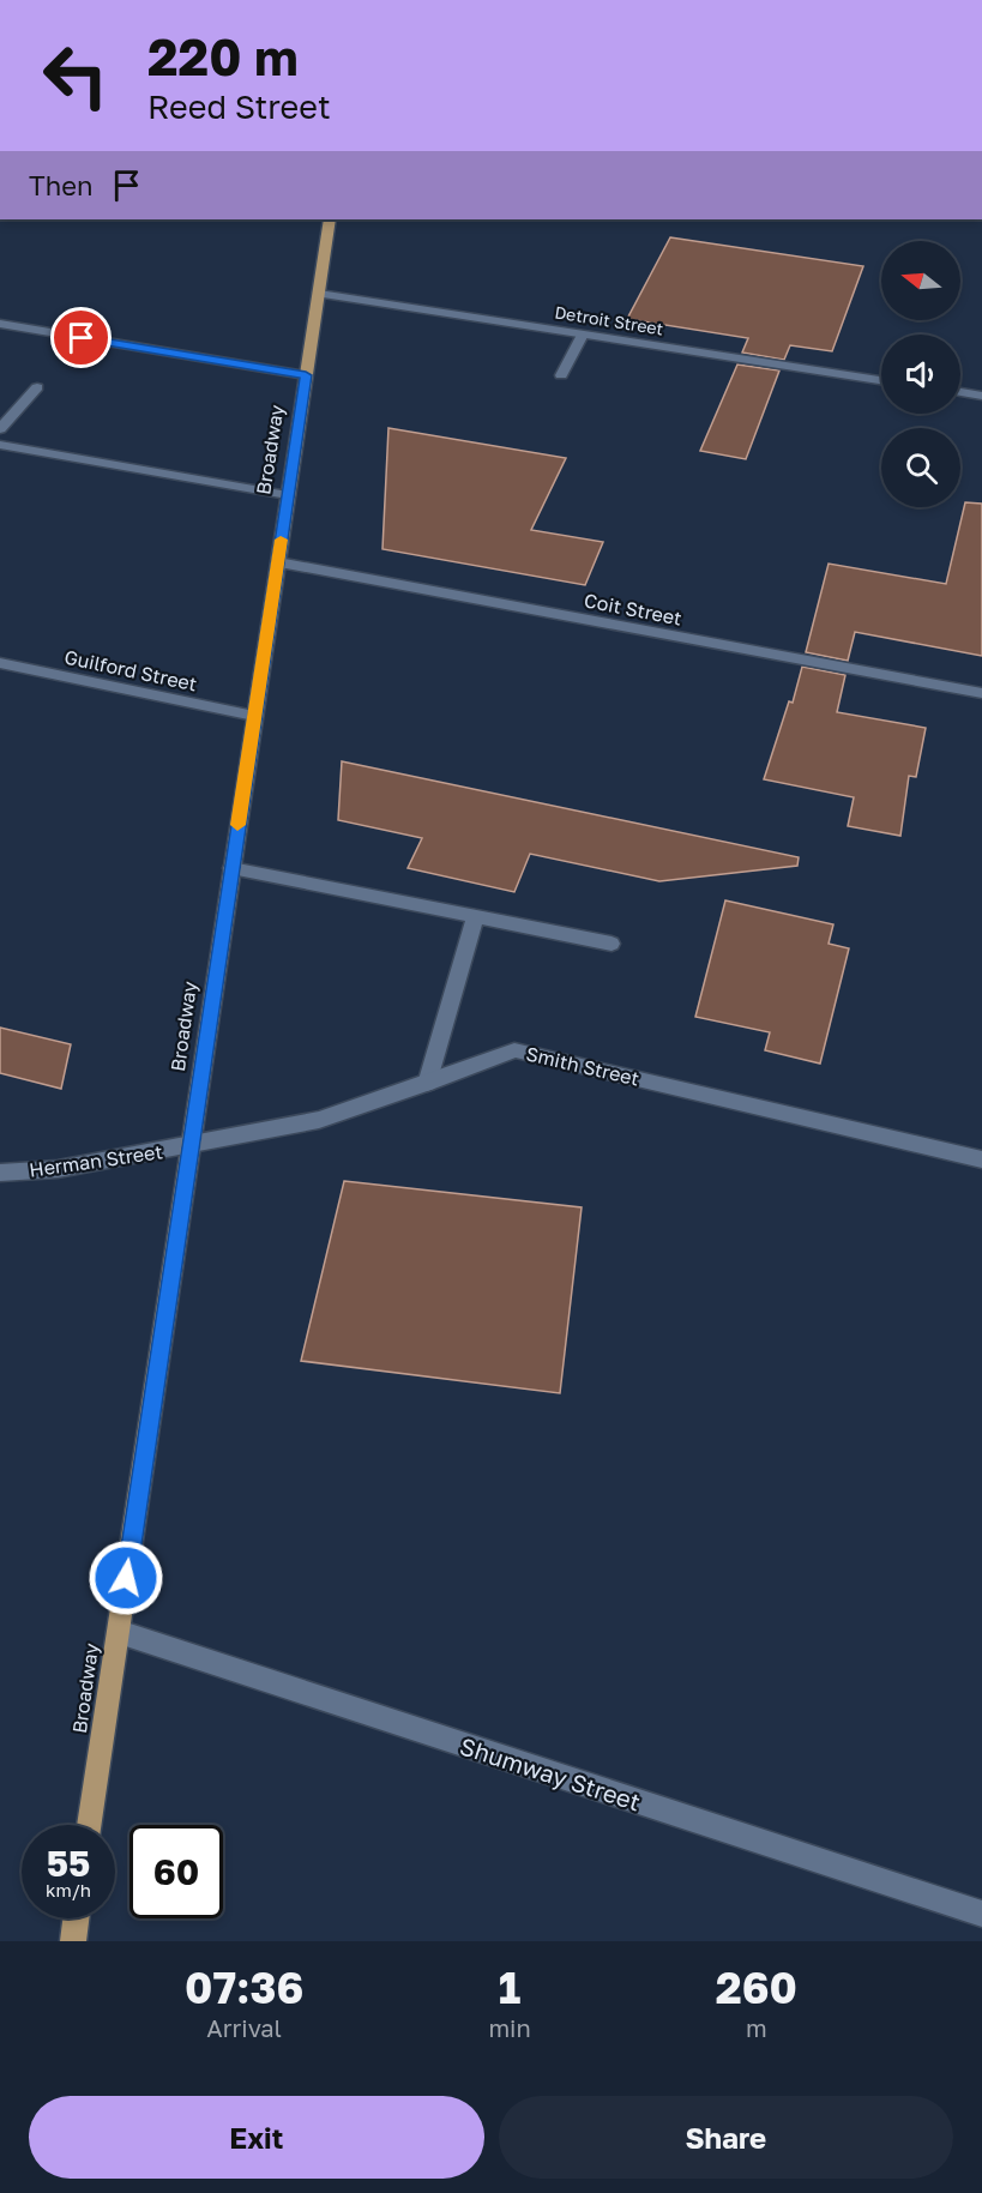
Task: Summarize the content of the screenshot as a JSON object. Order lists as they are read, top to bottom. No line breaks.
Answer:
{"streets":{"main road":["Broadway"],"street":["Detroit Street","Coit Street","Guilford Street","Smith Street","Herman Street","Shumway Street"]},"crossings":[["Detroit Street","Broadway"],["Broadway","Coit Street"],["Broadway","Guilford Street"],["Broadway","Smith Street"],["Broadway","Herman Street"],["Broadway","Shumway Street"],["Smith Street","Herman Street"]],"north":"left","page":{"turn":["220 m","Reed Street"],"then":"Then","speed":"55 km/h","limit":"60","eta":["07:36","Arrival","1","min","260","m"],"buttons":["Exit","Share"]}}
